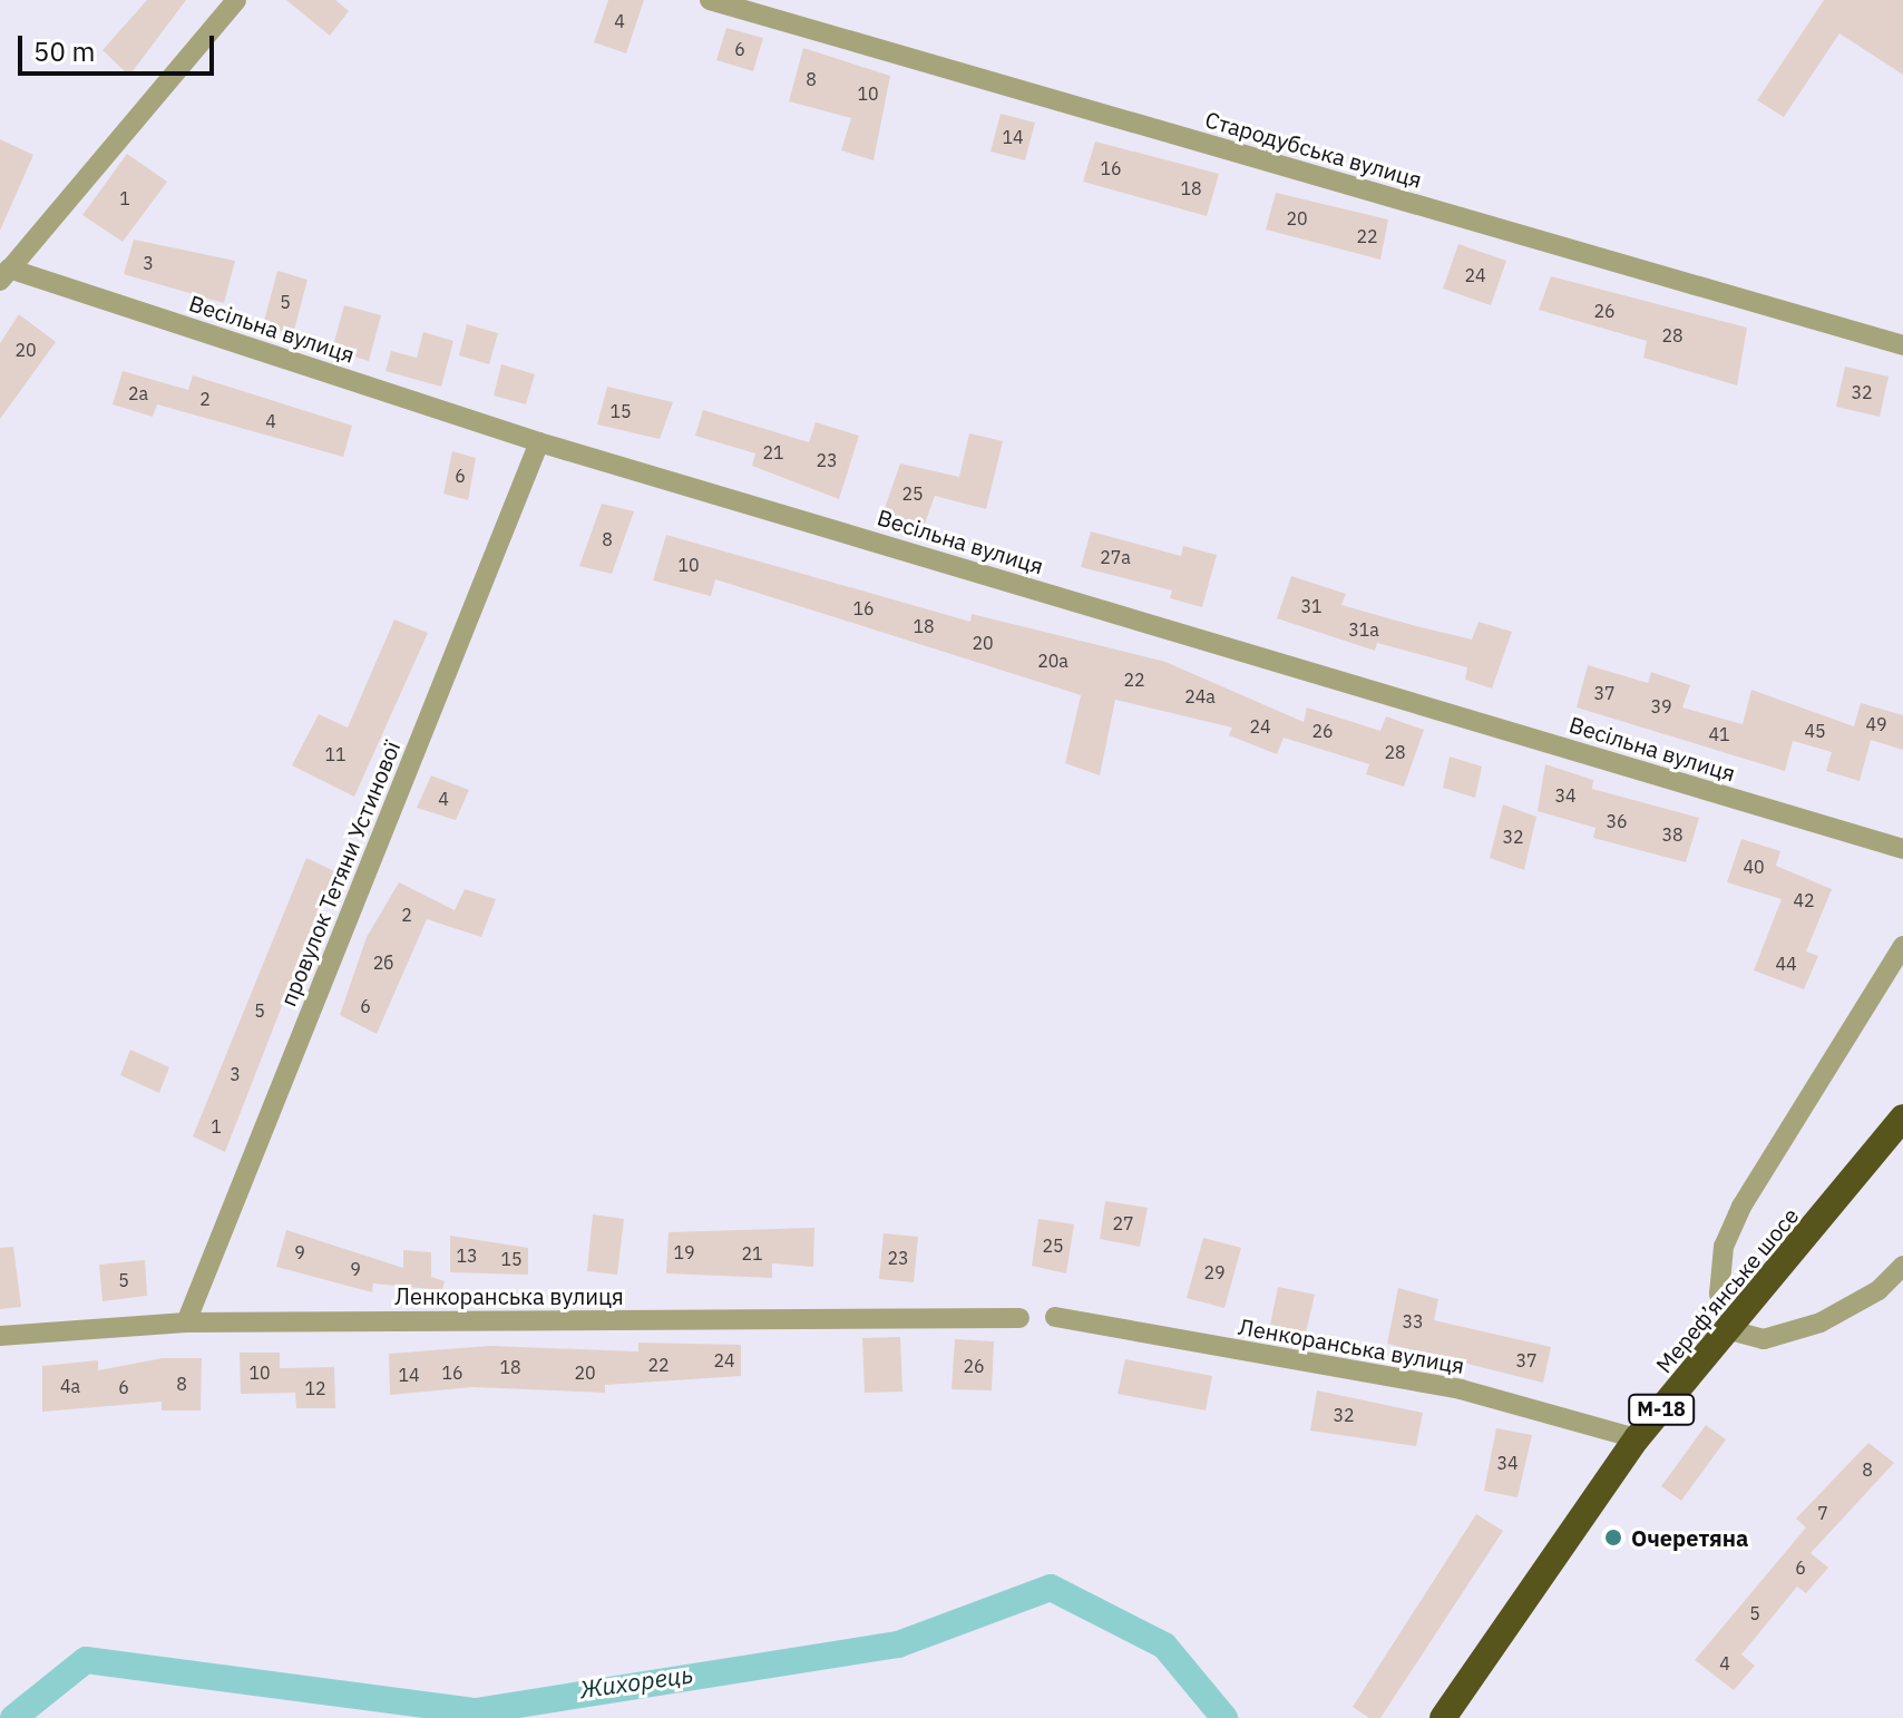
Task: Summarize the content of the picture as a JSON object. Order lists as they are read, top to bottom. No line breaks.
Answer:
{"streets":{"highway":["Мереф’янське шосе","М-18"],"street":["Стародубська вулиця","Весільна вулиця","провулок Тетяни Устинової","Ленкоранська вулиця"]},"crossings":[["Весільна вулиця","провулок Тетяни Устинової"],["провулок Тетяни Устинової","Ленкоранська вулиця"],["Мереф’янське шосе","Ленкоранська вулиця"]],"water":["Жихорець"],"places":["Очеретяна"],"house_numbers":["4","6","8","10","14","16","18","1","20","22","3","24","5","26","28","20","32","2а","2","15","4","21","23","6","25","8","27а","10","31","16","18","31а","20","20а","22","37","24а","39","49","24","26","45","41","28","11","34","4","36","38","32","40","42","2","2б","44","6","5","3","1","27","25","9","19","21","13","23","15","9","29","5","33","24","37","22","26","18","10","16","20","14","8","4а","6","12","32","34","8","7","6","5","4"],"scale_bar":"50 m"}
